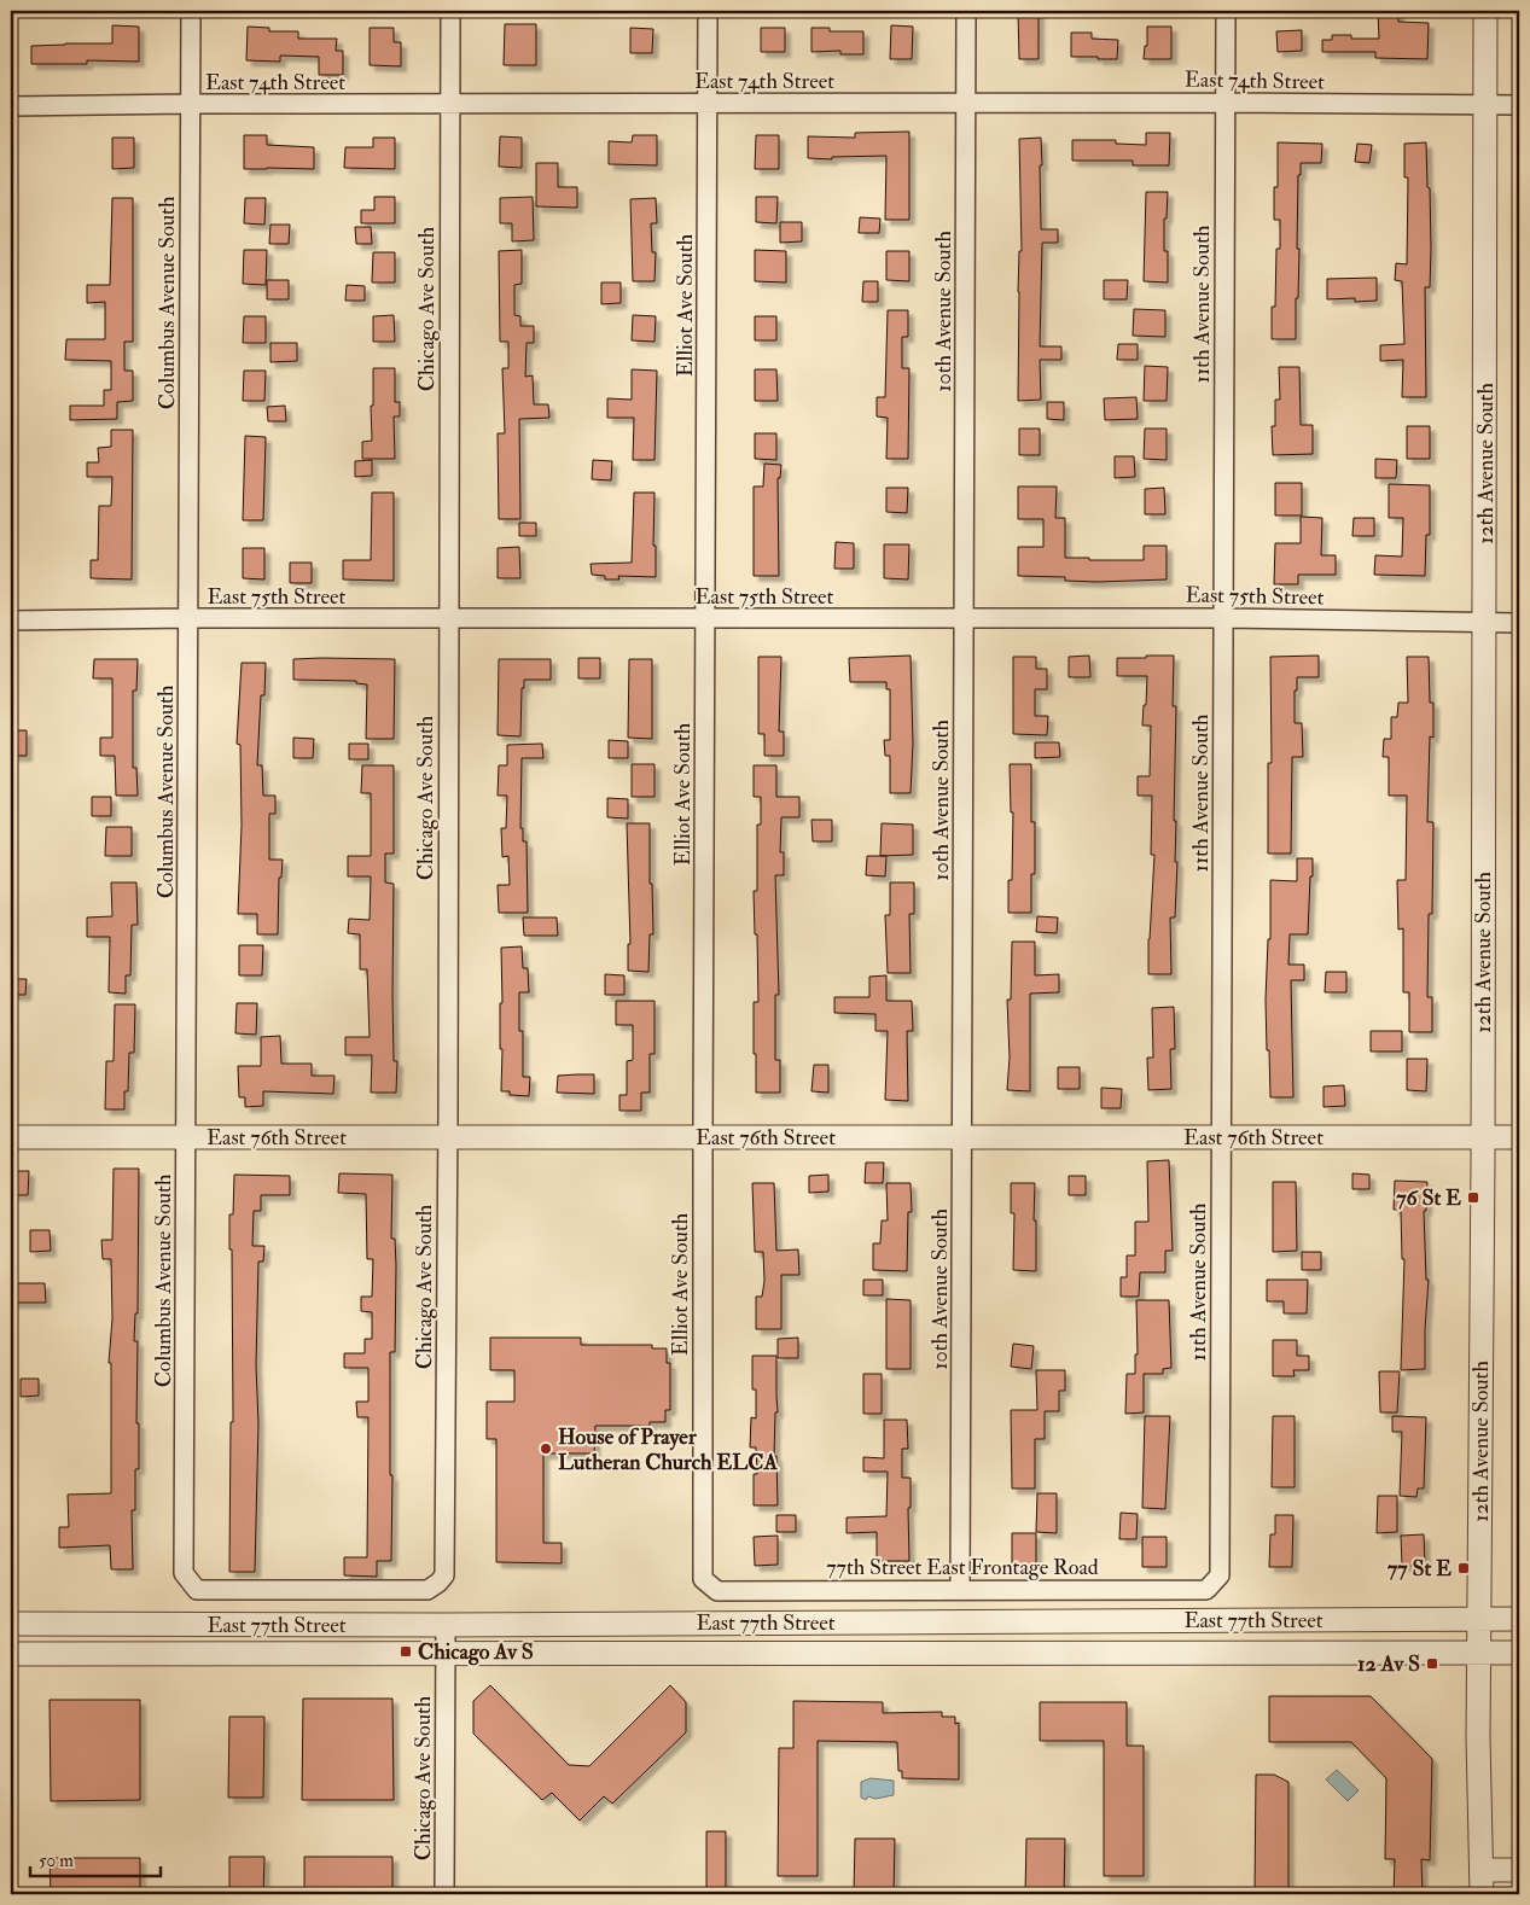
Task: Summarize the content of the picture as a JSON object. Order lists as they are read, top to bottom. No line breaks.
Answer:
{"streets":{"street":["East 74th Street","Columbus Avenue South","11th Avenue South","Elliot Ave South","Chicago Ave South","10th Avenue South","12th Avenue South","East 75th Street","East 76th Street","77th Street East Frontage Road","East 77th Street"]},"crossings":[["East 74th Street","Columbus Avenue South"],["East 74th Street","11th Avenue South"],["East 74th Street","Elliot Ave South"],["East 74th Street","Chicago Ave South"],["East 74th Street","10th Avenue South"],["East 74th Street","12th Avenue South"],["Columbus Avenue South","Chicago Ave South"],["Columbus Avenue South","East 75th Street"],["Columbus Avenue South","East 76th Street"],["11th Avenue South","East 75th Street"],["11th Avenue South","East 76th Street"],["11th Avenue South","77th Street East Frontage Road"],["Elliot Ave South","East 75th Street"],["Elliot Ave South","East 76th Street"],["Elliot Ave South","77th Street East Frontage Road"],["Chicago Ave South","East 75th Street"],["Chicago Ave South","East 76th Street"],["Chicago Ave South","East 77th Street"],["10th Avenue South","East 75th Street"],["10th Avenue South","East 76th Street"],["10th Avenue South","77th Street East Frontage Road"],["12th Avenue South","East 75th Street"],["12th Avenue South","East 76th Street"],["12th Avenue South","East 77th Street"]],"places":{"transit":["76 St E","77 St E","Chicago Av S","12 Av S"],"other":["House of Prayer Lutheran Church ELCA"]},"scale_bar":"50 m"}
